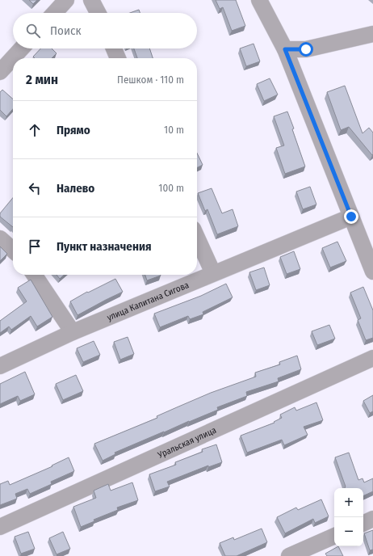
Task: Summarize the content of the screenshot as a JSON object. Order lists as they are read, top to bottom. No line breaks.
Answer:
{"streets":{"street":["улица Капитана Сигова","Уральская улица"]},"page":{"search":"Поиск","heading":["2 мин","Пешком · 110 m"],"list":[["Прямо","10 m"],["Налево","100 m"],"Пункт назначения"],"map_buttons":["+","−"]}}
